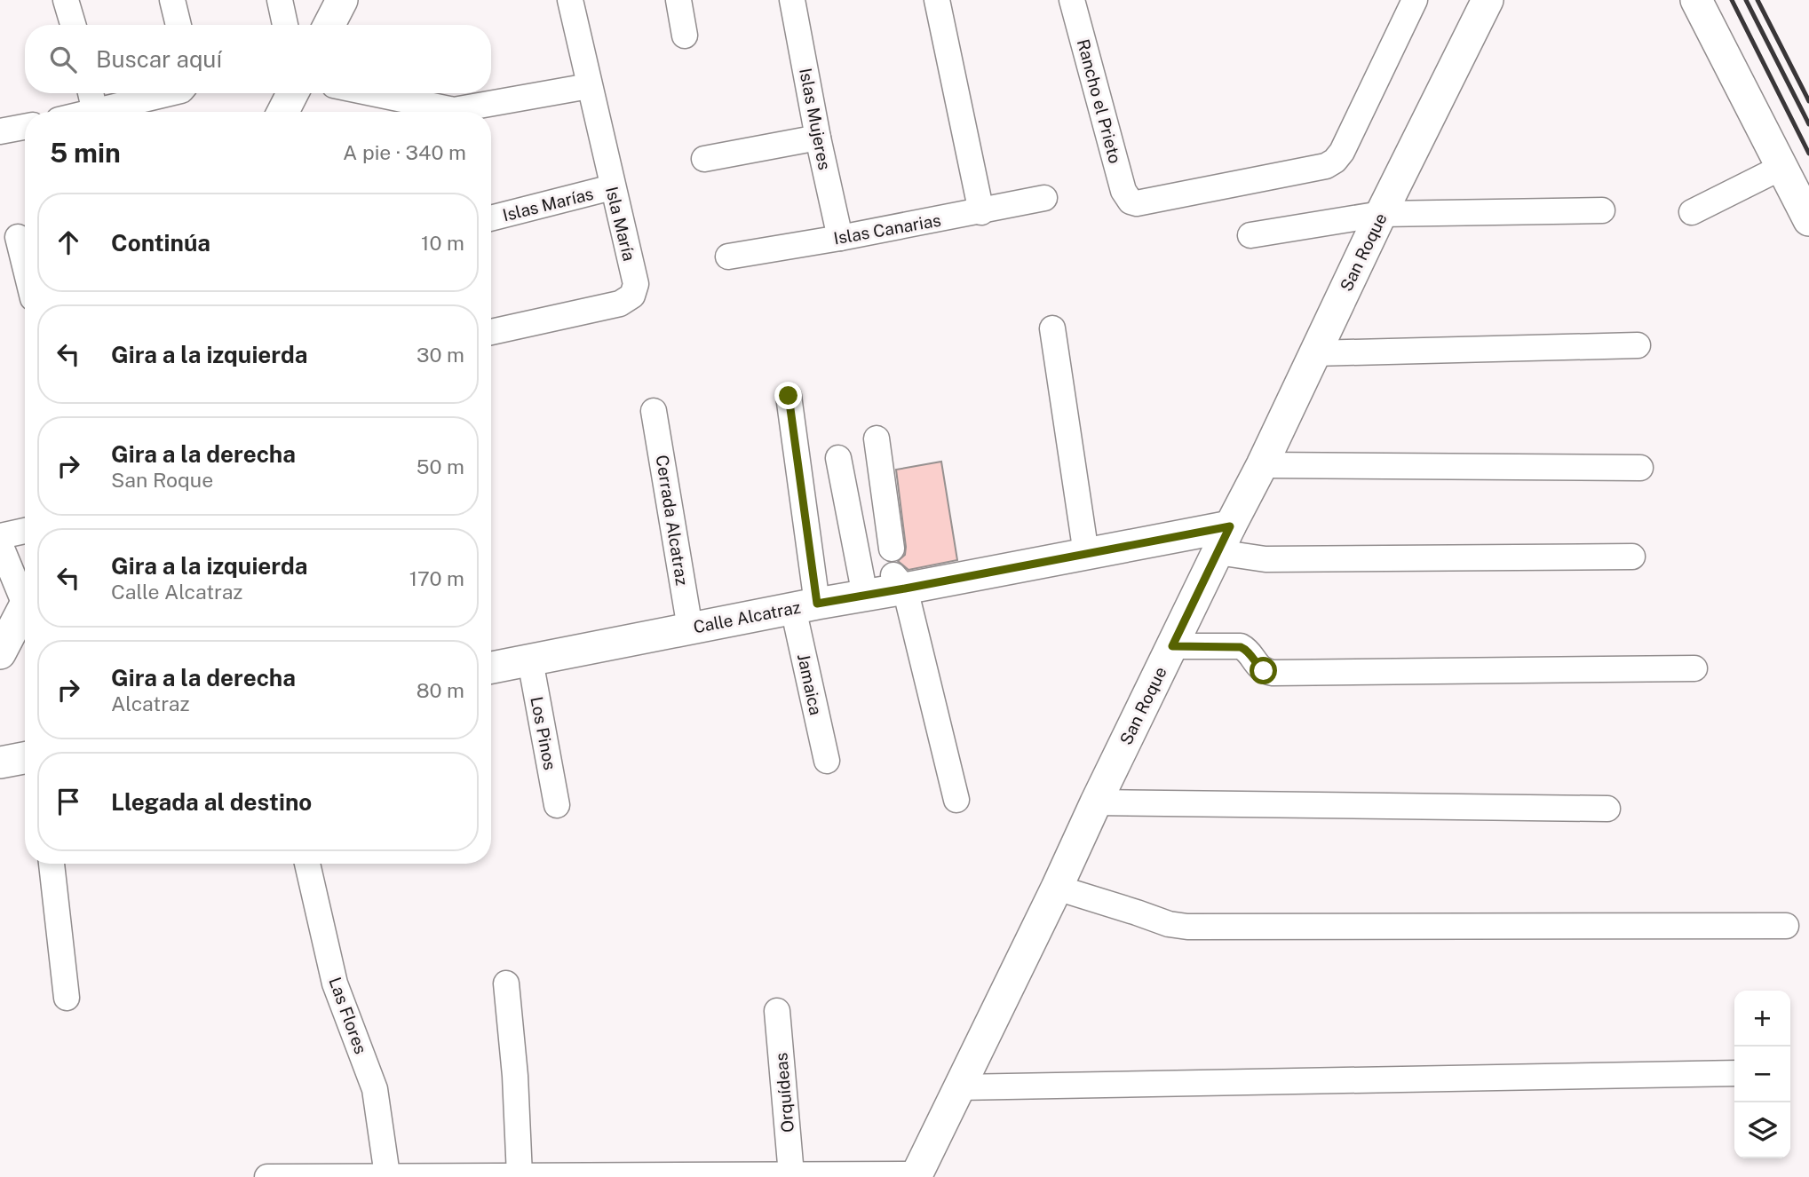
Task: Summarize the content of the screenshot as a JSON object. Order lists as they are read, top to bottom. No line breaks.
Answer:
{"streets":{"main road":["San Roque","Calle Alcatraz"],"street":["Rancho el Prieto","Islas Mujeres","Islas Marías","Isla María","Islas Canarias","Cerrada Alcatraz","Jamaica","Los Pinos","Las Flores","Orquídeas"]},"crossings":[["Islas Mujeres","Islas Canarias"],["Islas Marías","Isla María"],["San Roque","Calle Alcatraz"],["Cerrada Alcatraz","Calle Alcatraz"],["Calle Alcatraz","Jamaica"],["Calle Alcatraz","Los Pinos"]],"page":{"search":"Buscar aquí","heading":["5 min","A pie · 340 m"],"list":[["Continúa","10 m"],["Gira a la izquierda","30 m"],["Gira a la derecha","San Roque","50 m"],["Gira a la izquierda","Calle Alcatraz","170 m"],["Gira a la derecha","Alcatraz","80 m"],"Llegada al destino"],"map_buttons":["+","−"]}}
